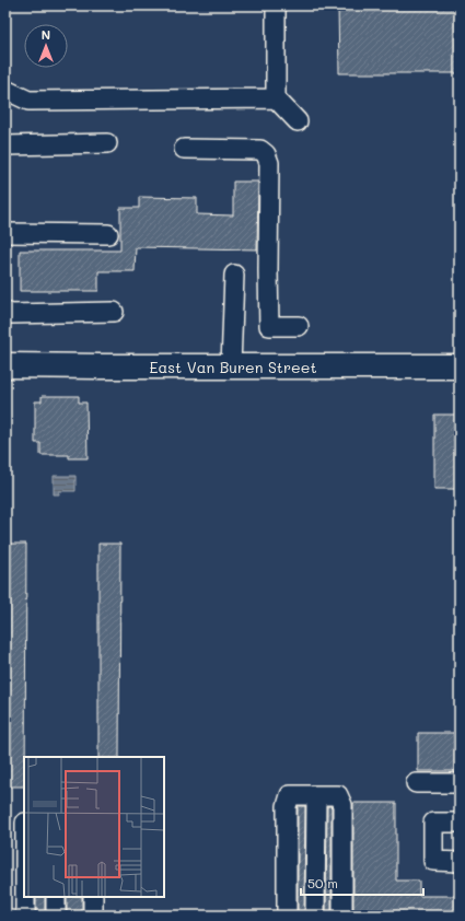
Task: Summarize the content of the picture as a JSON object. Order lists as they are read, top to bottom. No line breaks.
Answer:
{"streets":{"main road":["East Van Buren Street"]},"scale_bar":"50 m","north":"top"}
